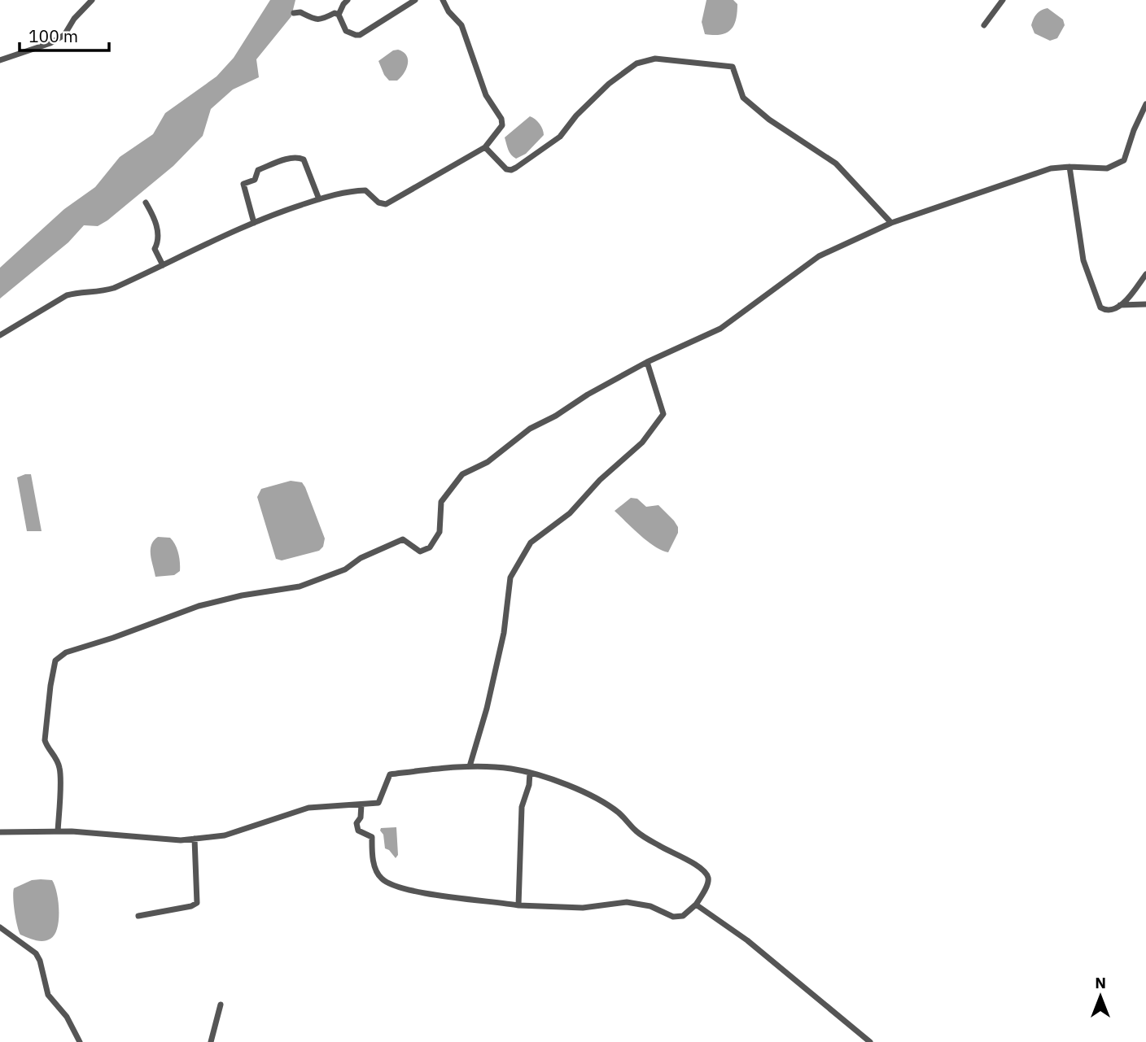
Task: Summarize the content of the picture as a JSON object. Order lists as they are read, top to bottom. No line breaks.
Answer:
{"scale_bar":"100 m","north":"top"}
